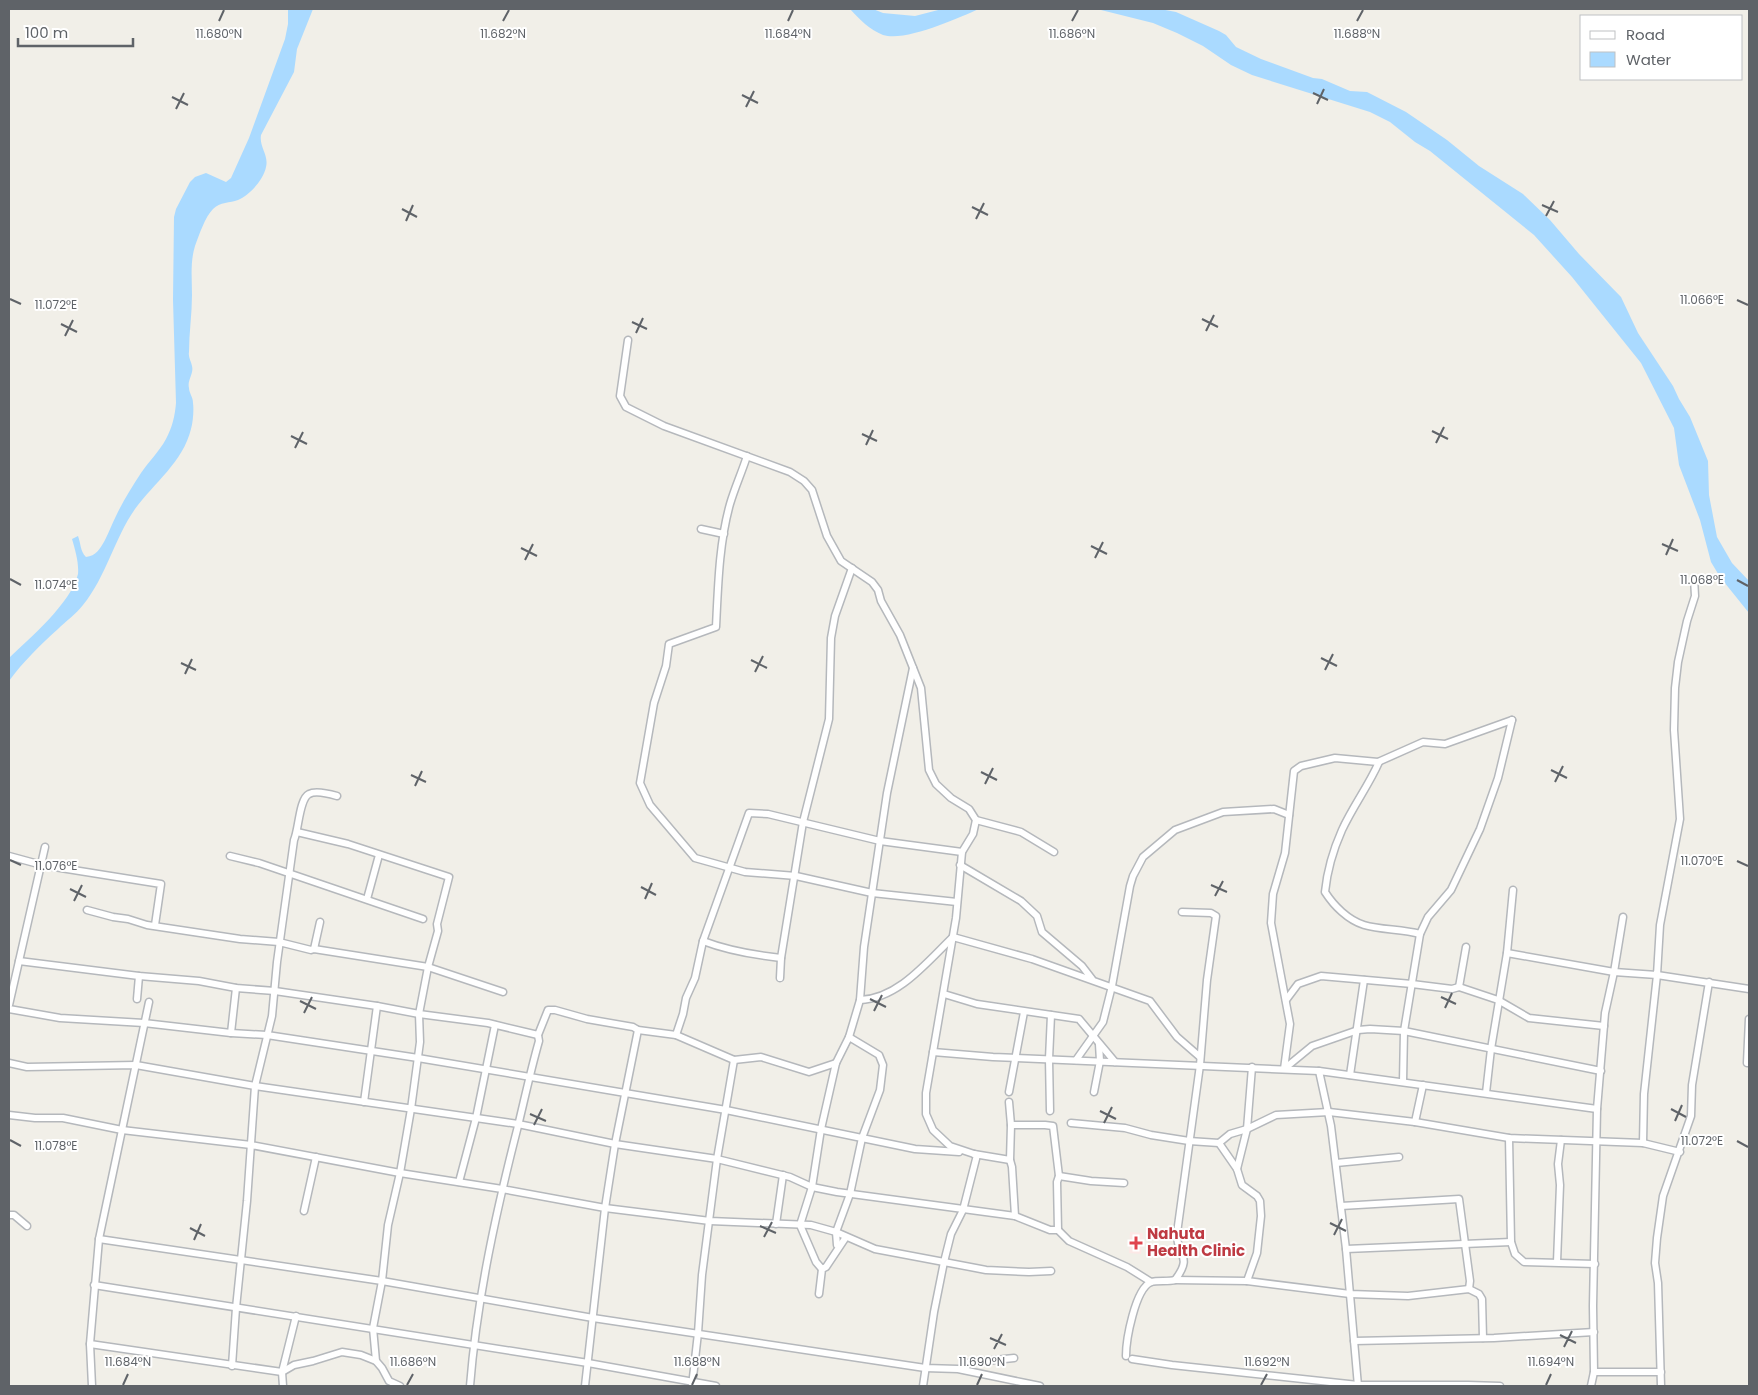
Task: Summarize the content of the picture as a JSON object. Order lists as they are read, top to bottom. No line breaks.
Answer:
{"places":{"health":["Nahuta Health Clinic"]},"legend":["Road","Water"],"scale_bar":"100 m","coordinates":["11.680°N","11.682°N","11.684°N","11.686°N","11.688°N","11.066°E","11.072°E","11.068°E","11.074°E","11.070°E","11.076°E","11.078°E","11.690°N","11.692°N","11.694°N"]}
